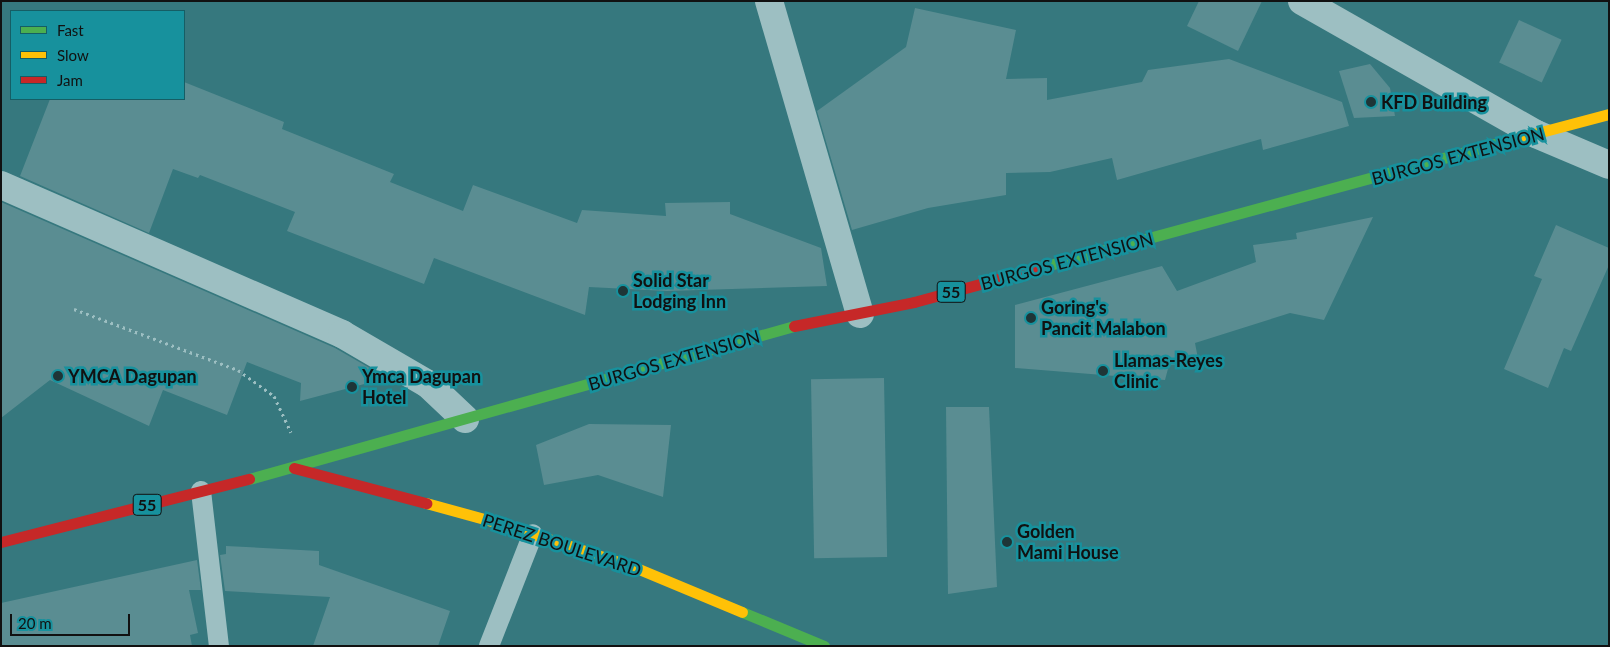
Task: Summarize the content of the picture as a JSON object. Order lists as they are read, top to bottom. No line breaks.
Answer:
{"streets":{"main road":["BURGOS EXTENSION","55","PEREZ BOULEVARD"]},"crossings":[["BURGOS EXTENSION","55"],["BURGOS EXTENSION","PEREZ BOULEVARD"],["55","PEREZ BOULEVARD"]],"places":["KFD Building","Solid Star Lodging Inn","Goring's Pancit Malabon","Llamas-Reyes Clinic","YMCA Dagupan","Ymca Dagupan Hotel","Golden Mami House"],"legend":["Fast","Slow","Jam"],"scale_bar":"20 m"}
